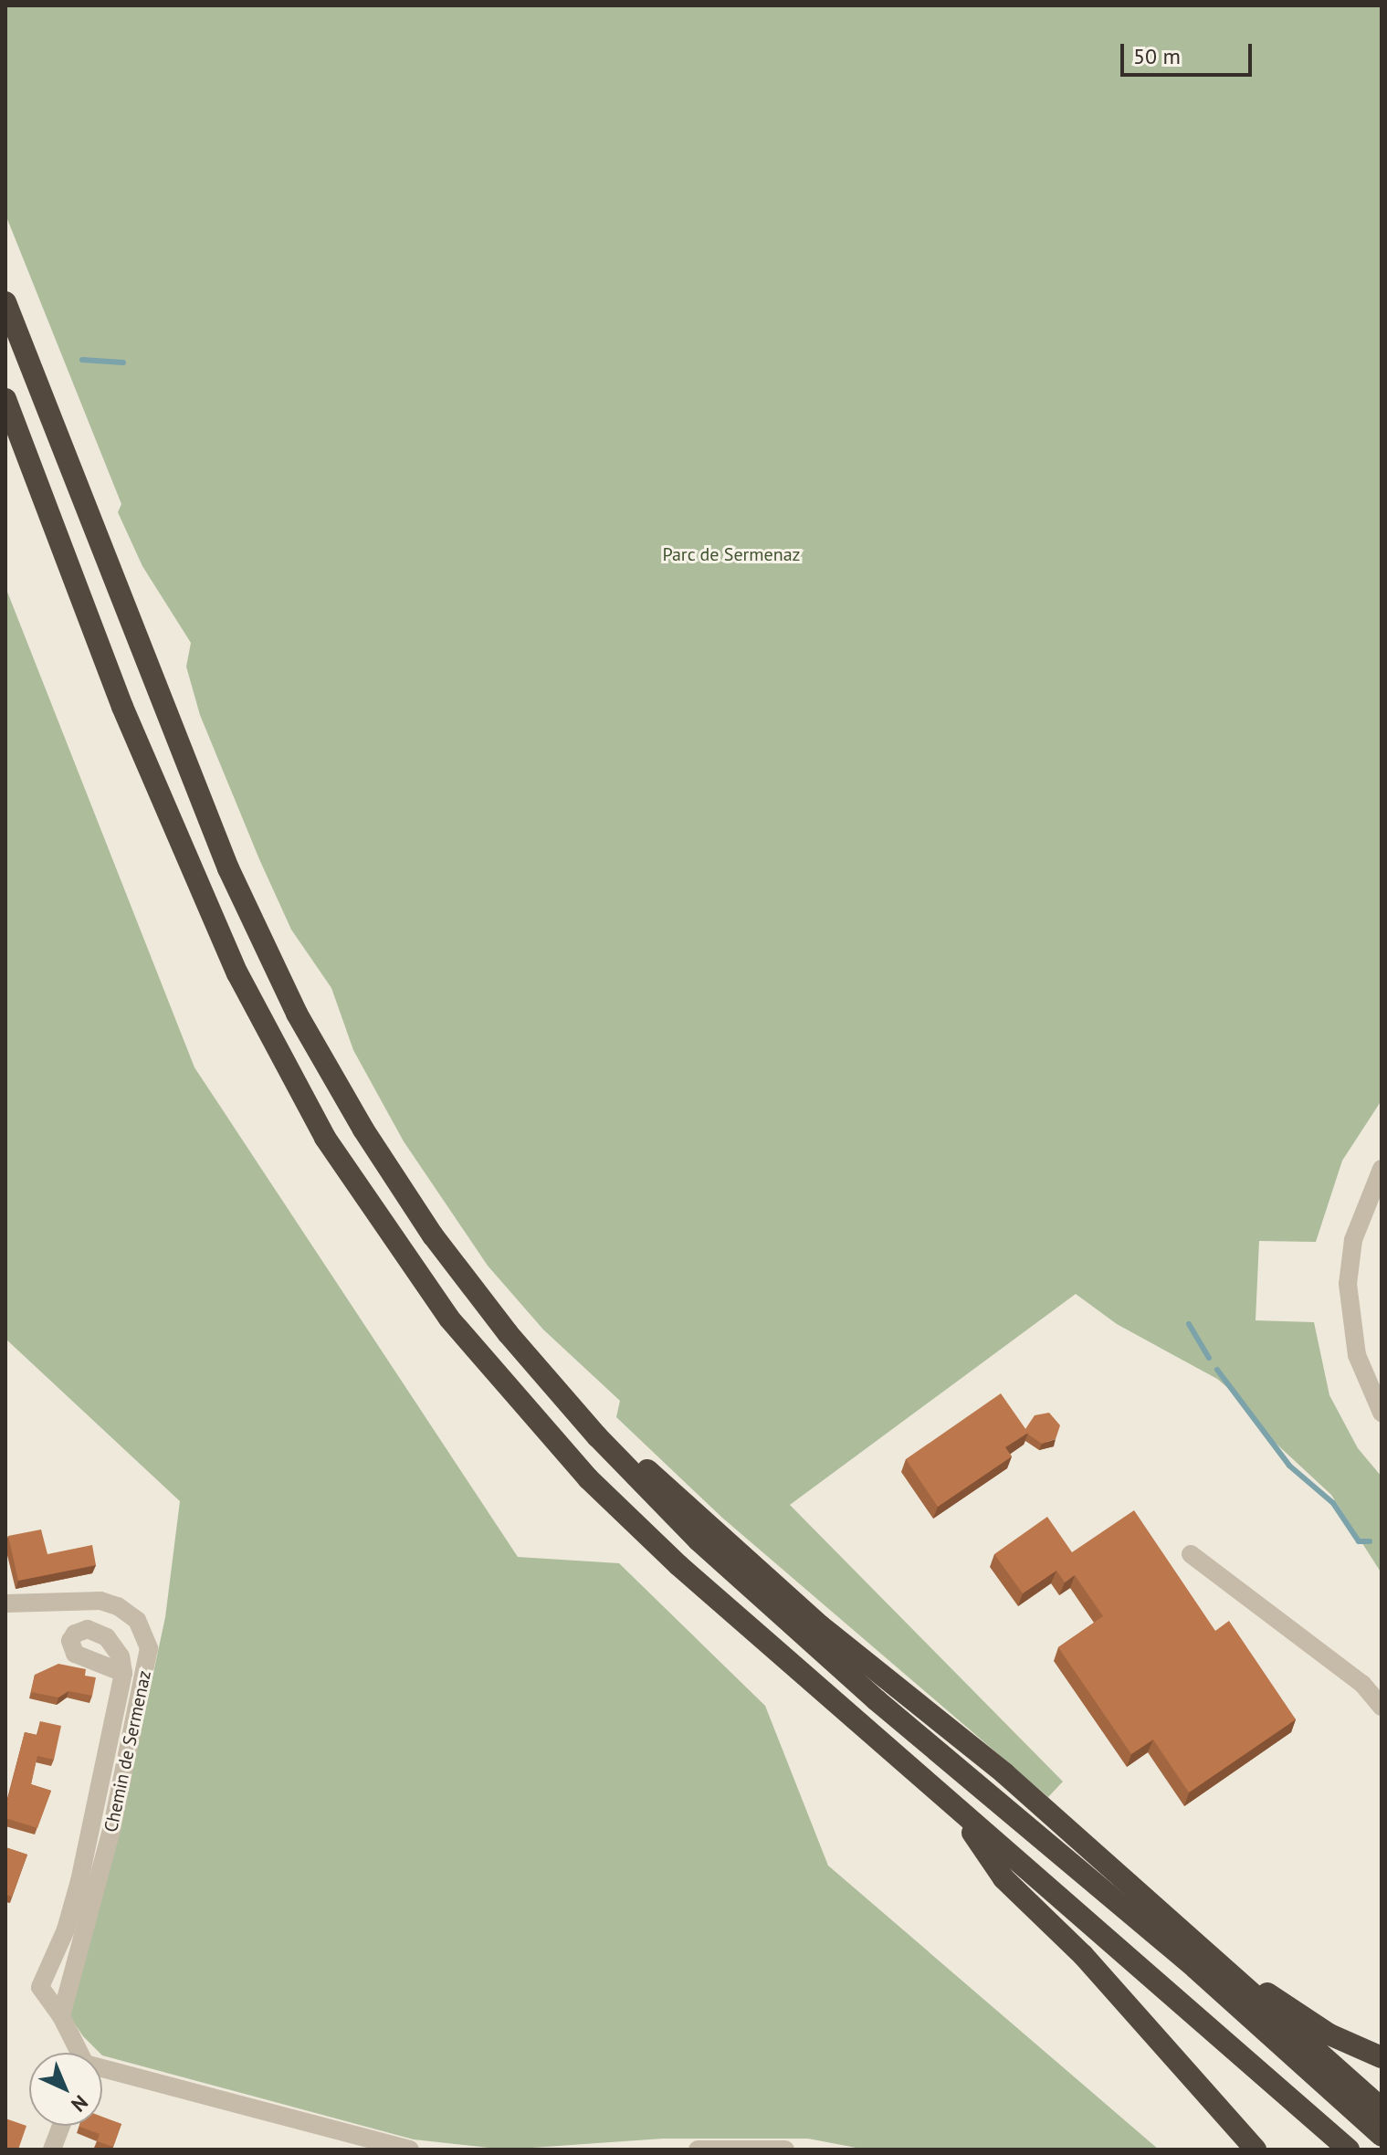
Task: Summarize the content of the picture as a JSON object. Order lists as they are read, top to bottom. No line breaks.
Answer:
{"streets":{"street":["Chemin de Sermenaz"]},"parks":["Parc de Sermenaz"],"scale_bar":"50 m","north":"bottom right"}
